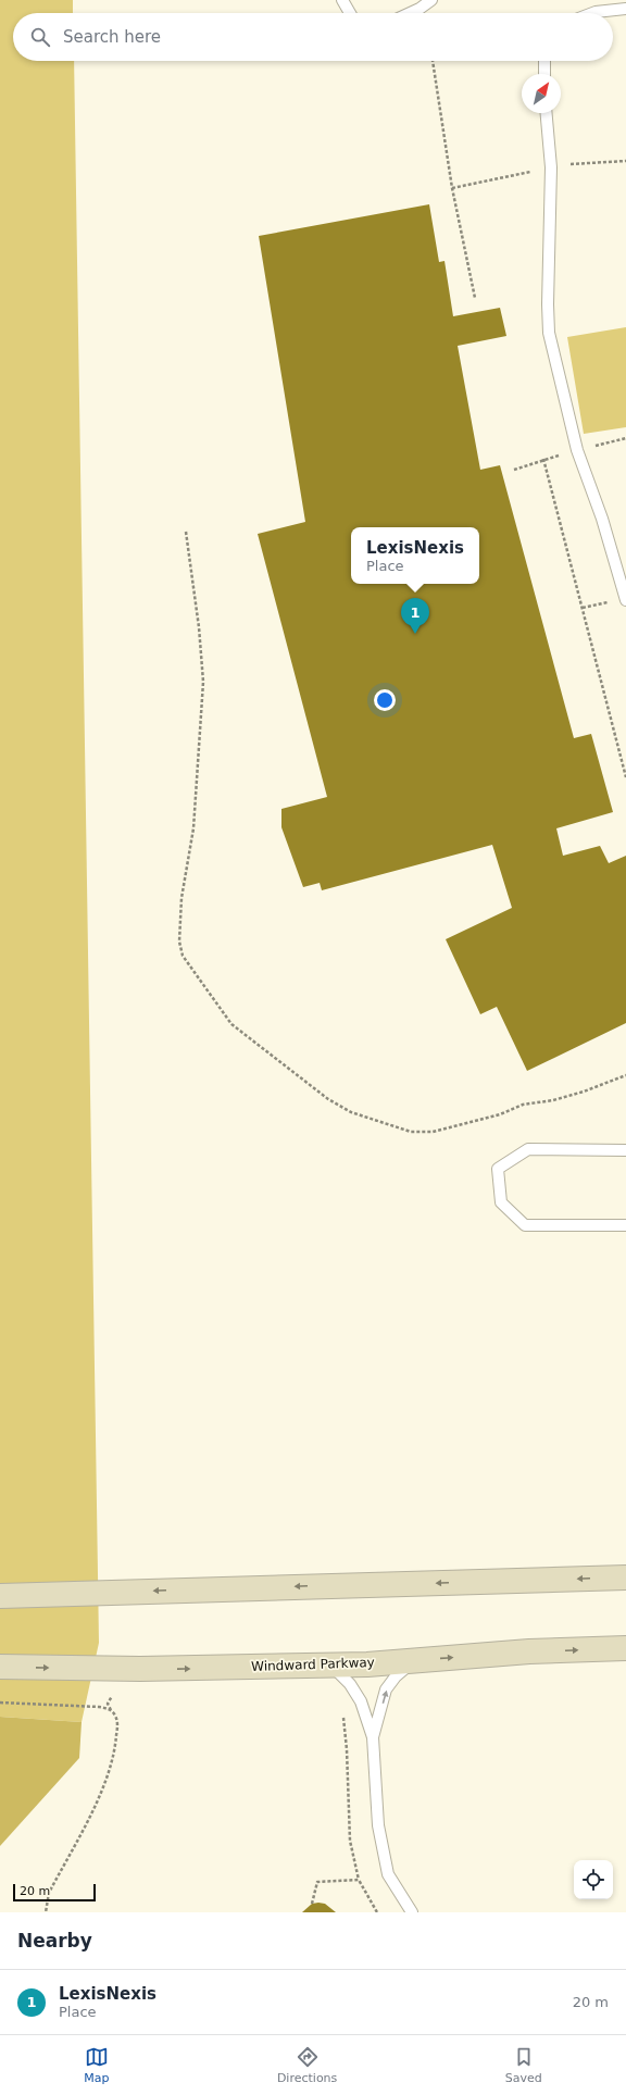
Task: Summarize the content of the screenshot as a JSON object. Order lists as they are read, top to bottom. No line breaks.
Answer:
{"streets":{"main road":["Windward Parkway"]},"scale_bar":"20 m","north":"top right","page":{"search":"Search here","popup":["LexisNexis","Place"],"pins":"1","scale":"20 m","heading":"Nearby","list":[{"mark":"1","name":"LexisNexis","note":"Place","value":"20 m"}],"nav":["Map","Directions","Saved"]}}
